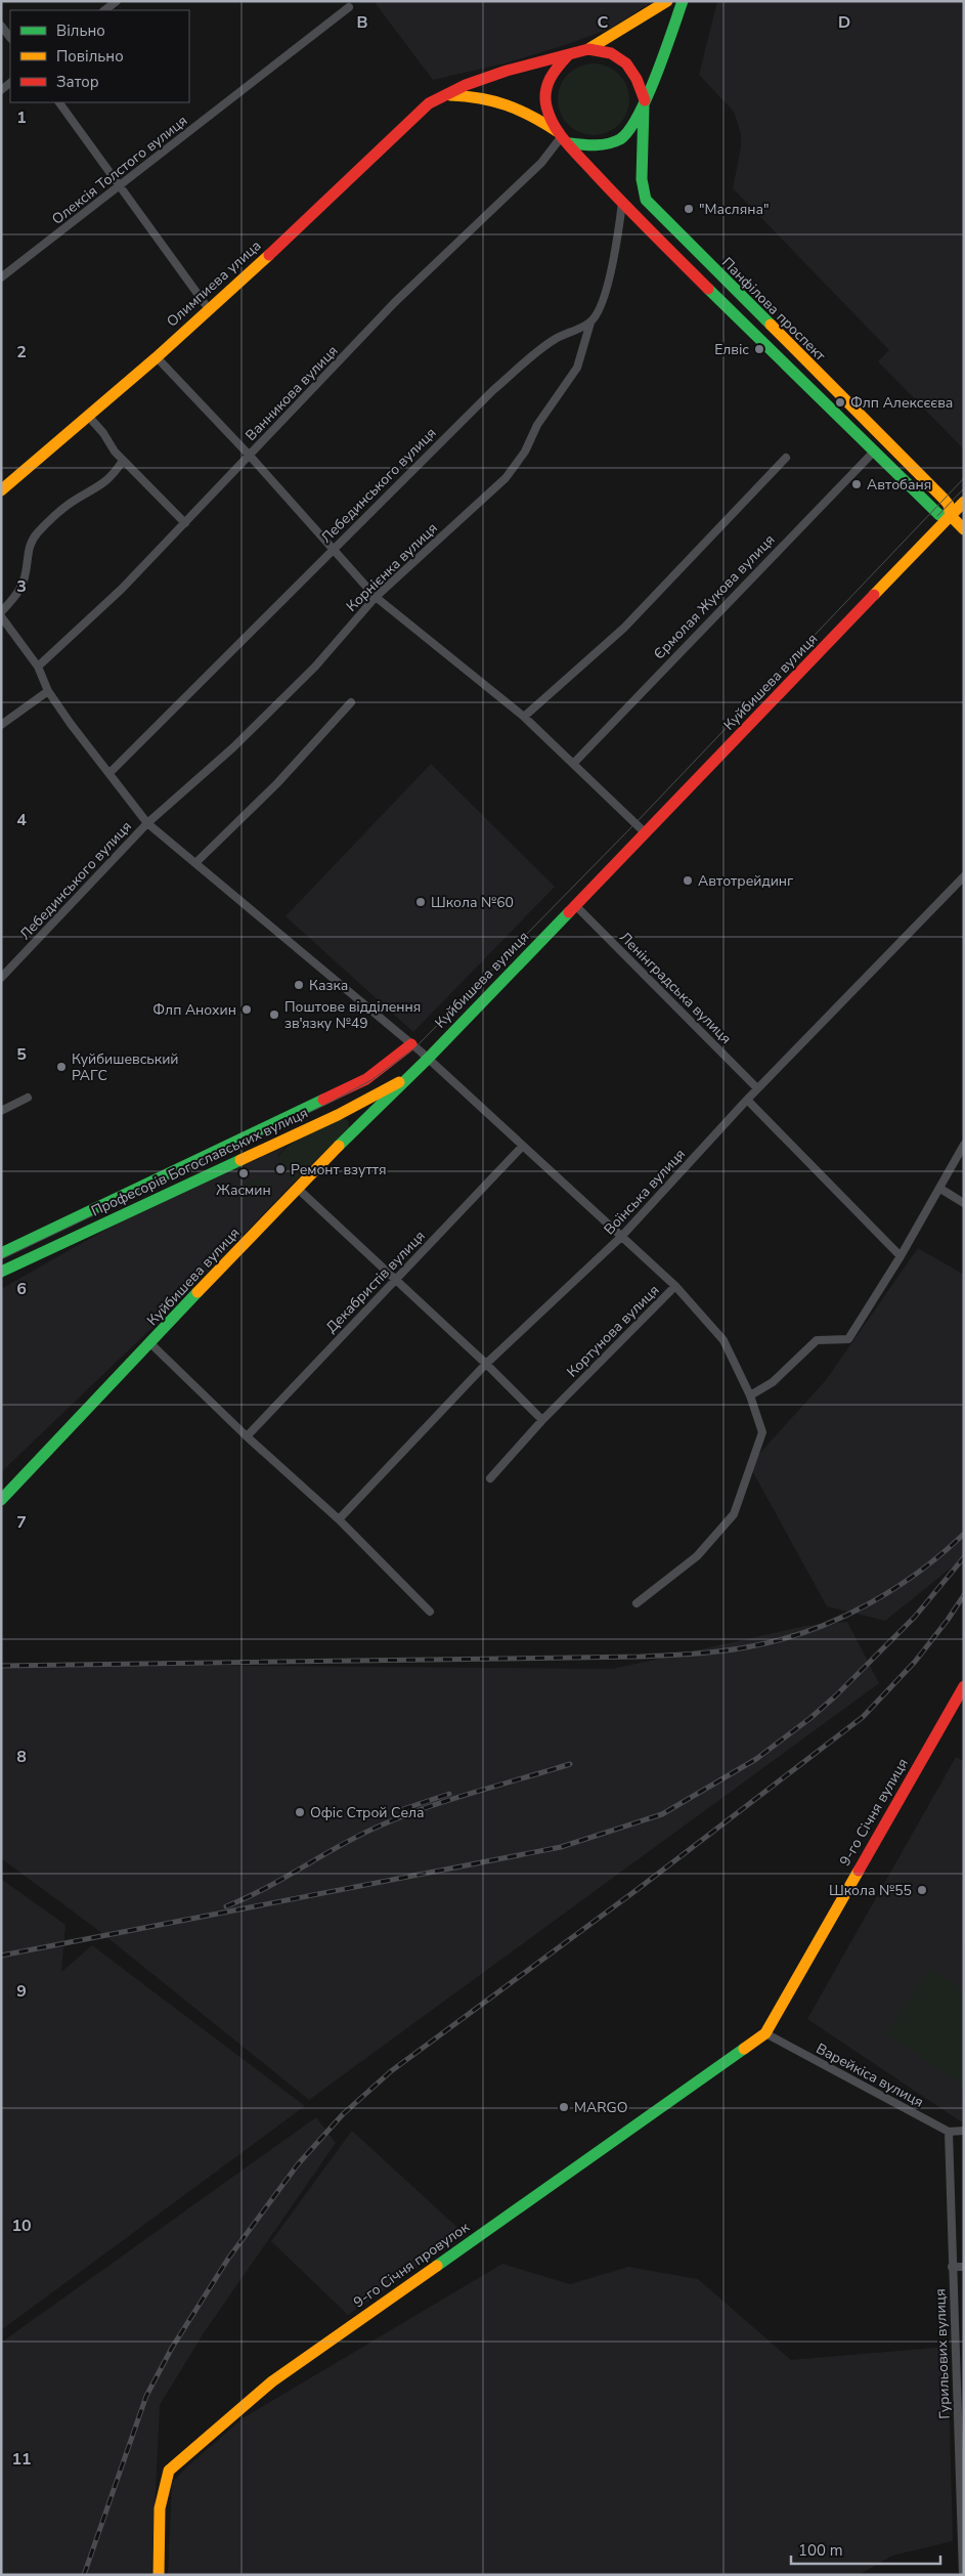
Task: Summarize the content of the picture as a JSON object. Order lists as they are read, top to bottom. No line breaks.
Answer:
{"streets":{"main road":["Олимпиева улица","Панфілова проспект","Куйбишева вулиця","Професорів Богославських вулиця","9-го Січня вулиця","9-го Січня провулок"],"street":["Олексія Толстого вулиця","Ванникова вулиця","Лебединського вулиця","Корнієнка вулиця","Єрмолая Жукова вулиця","Ленінградська вулиця","Воїнська вулиця","Декабристів вулиця","Кортунова вулиця","Варейкіса вулиця","Гурильових вулиця"]},"crossings":[["Олимпиева улица","Панфілова проспект"],["Олимпиева улица","Ванникова вулиця"],["Панфілова проспект","Ванникова вулиця"],["Панфілова проспект","Куйбишева вулиця"],["Лебединського вулиця","Корнієнка вулиця"],["Куйбишева вулиця","Ленінградська вулиця"],["Куйбишева вулиця","Професорів Богославських вулиця"],["Ленінградська вулиця","Воїнська вулиця"],["9-го Січня вулиця","Варейкіса вулиця"],["9-го Січня вулиця","9-го Січня провулок"],["Варейкіса вулиця","9-го Січня провулок"],["Варейкіса вулиця","Гурильових вулиця"]],"places":["\"Масляна\"","Елвіс","Флп Алексєєва","Автобаня","Автотрейдинг","Школа №60","Казка","Флп Анохин","Поштове відділення зв'язку №49","Куйбишевський РАГС","Ремонт взуття","Жасмин","Офіс Строй Села","Школа №55","MARGO"],"legend":["Вільно","Повільно","Затор"],"scale_bar":"100 m","grid":{"columns":["B","C","D"],"rows":["1","2","3","4","5","6","7","8","9","10","11"]}}
